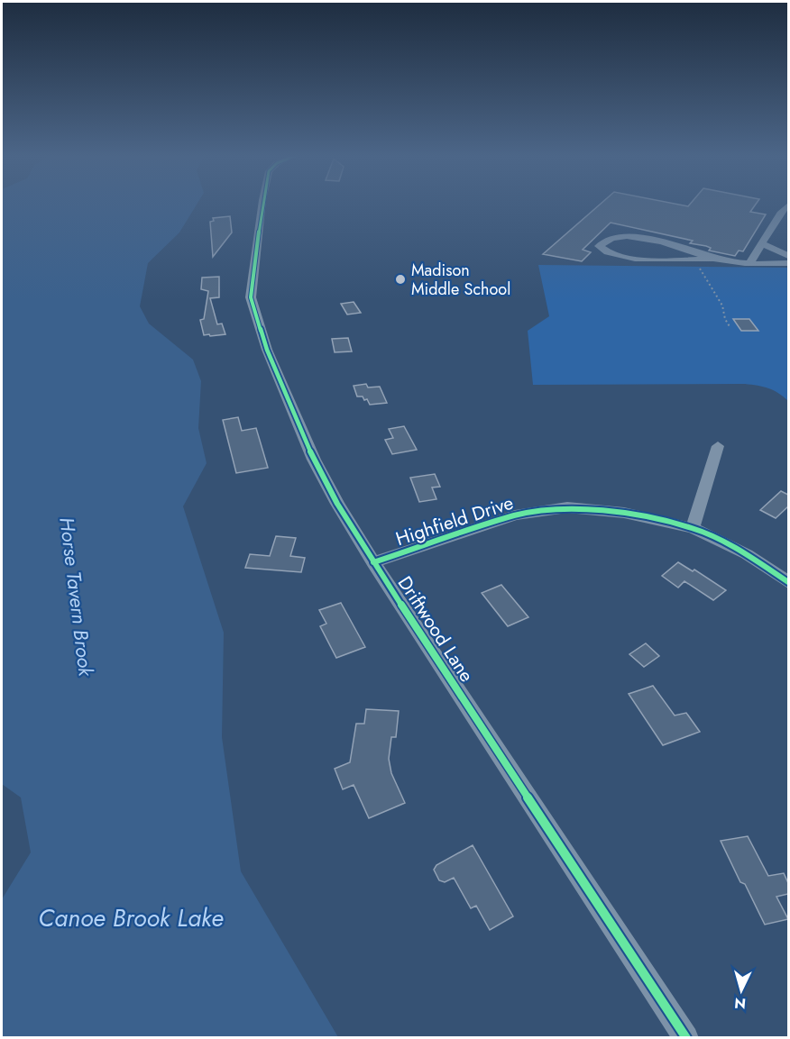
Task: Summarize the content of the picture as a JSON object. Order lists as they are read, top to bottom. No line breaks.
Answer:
{"streets":{"street":["Highfield Drive","Driftwood Lane"]},"crossings":[["Highfield Drive","Driftwood Lane"]],"water":["Horse Tavern Brook","Canoe Brook Lake"],"places":["Madison Middle School"],"north":"bottom"}
